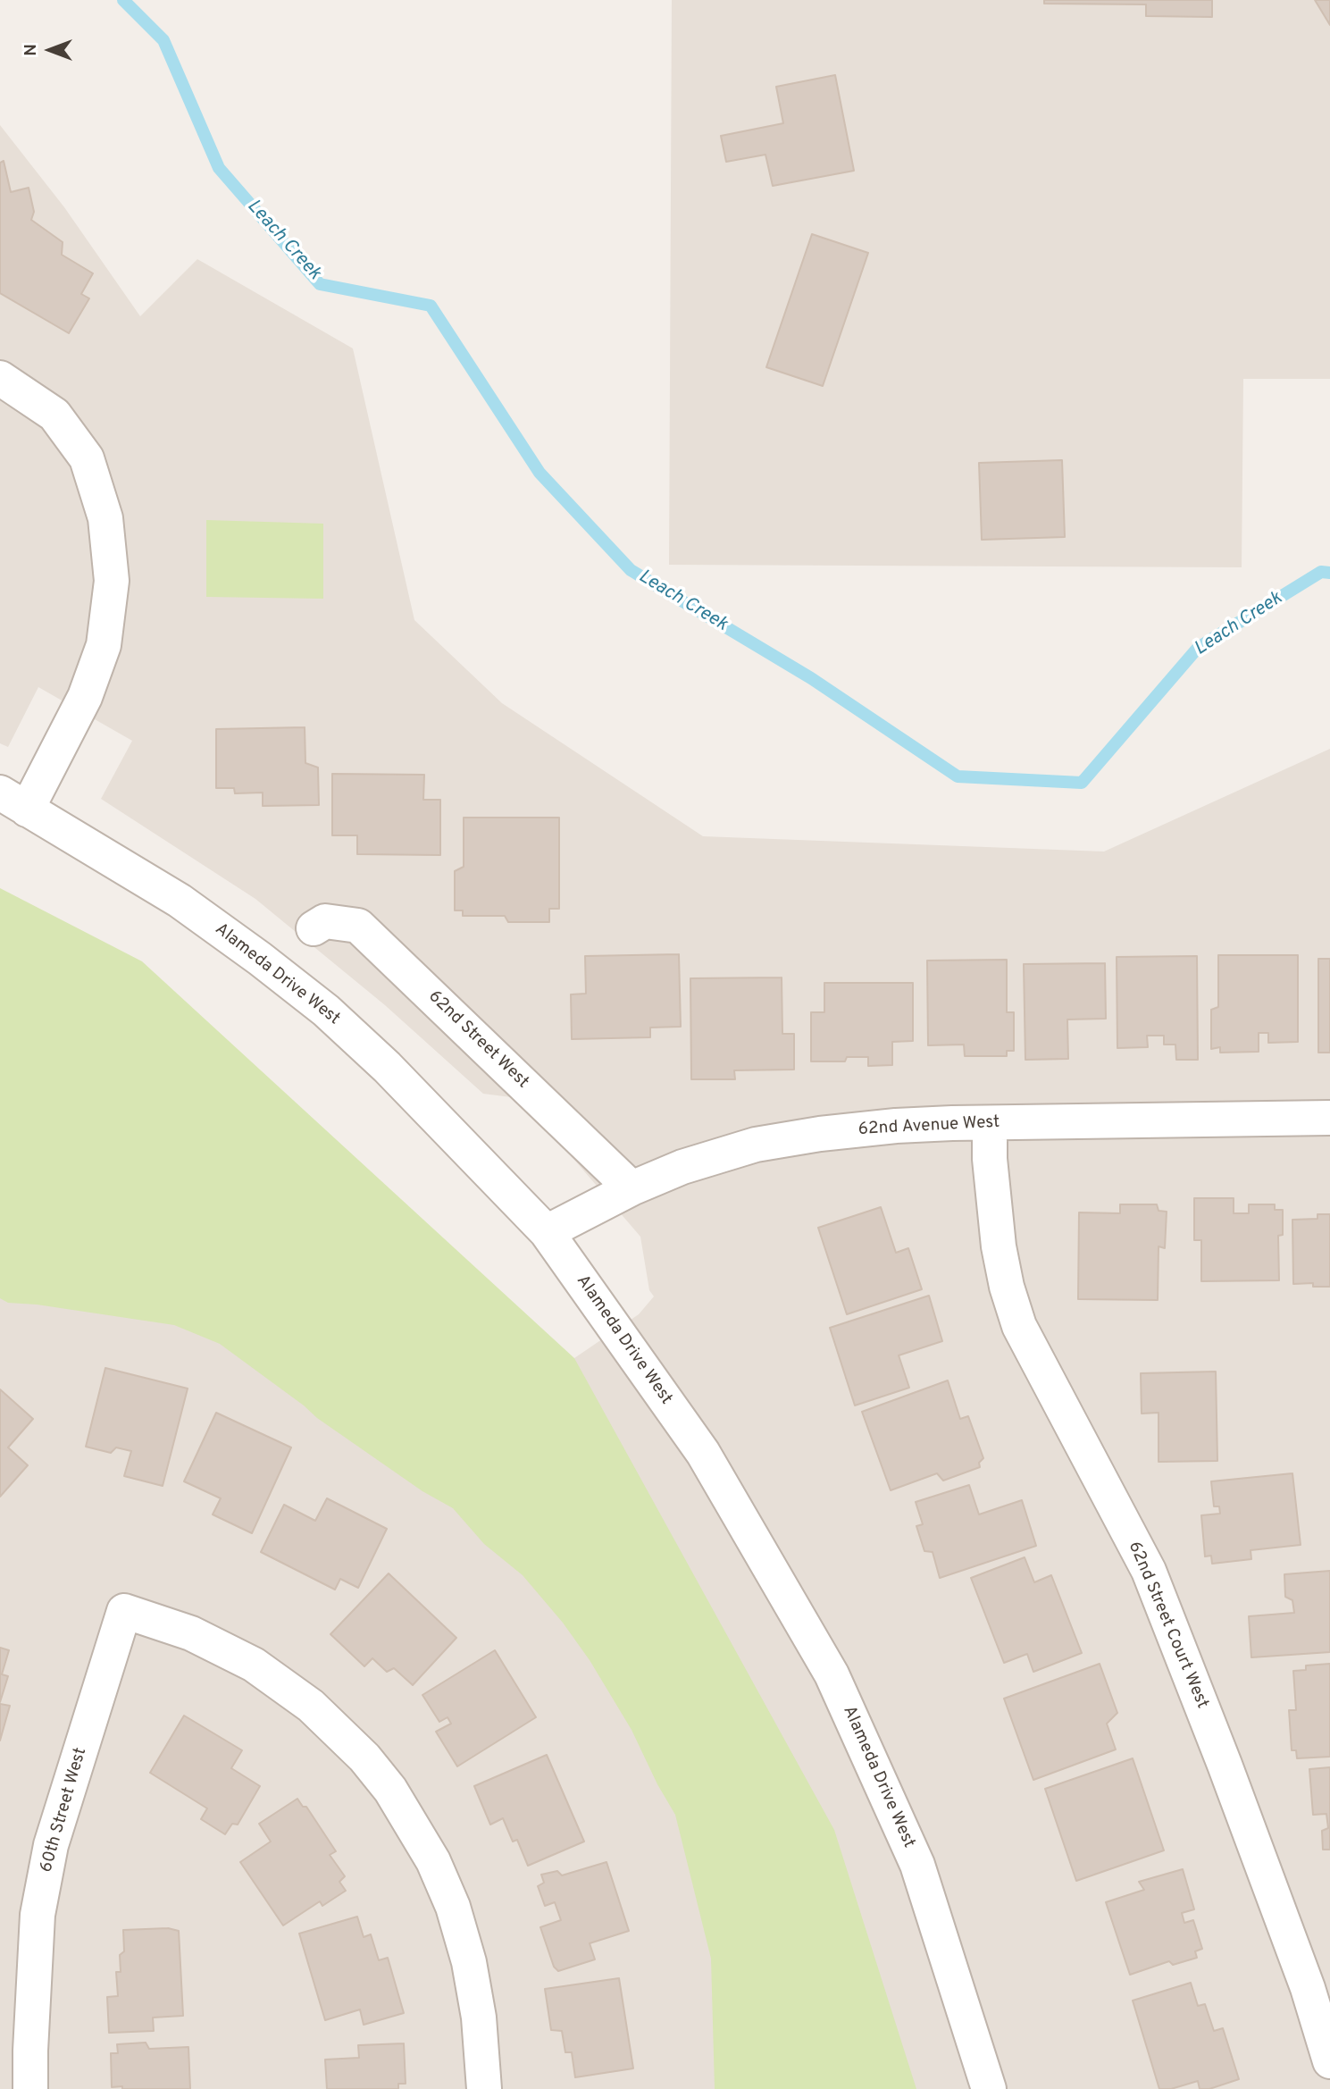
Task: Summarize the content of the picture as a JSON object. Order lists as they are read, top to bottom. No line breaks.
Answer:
{"streets":{"street":["Alameda Drive West","62nd Street West","62nd Avenue West","62nd Street Court West","60th Street West"]},"crossings":[["Alameda Drive West","62nd Avenue West"],["62nd Street West","62nd Avenue West"],["62nd Avenue West","62nd Street Court West"]],"water":["Leach Creek"],"north":"left"}
